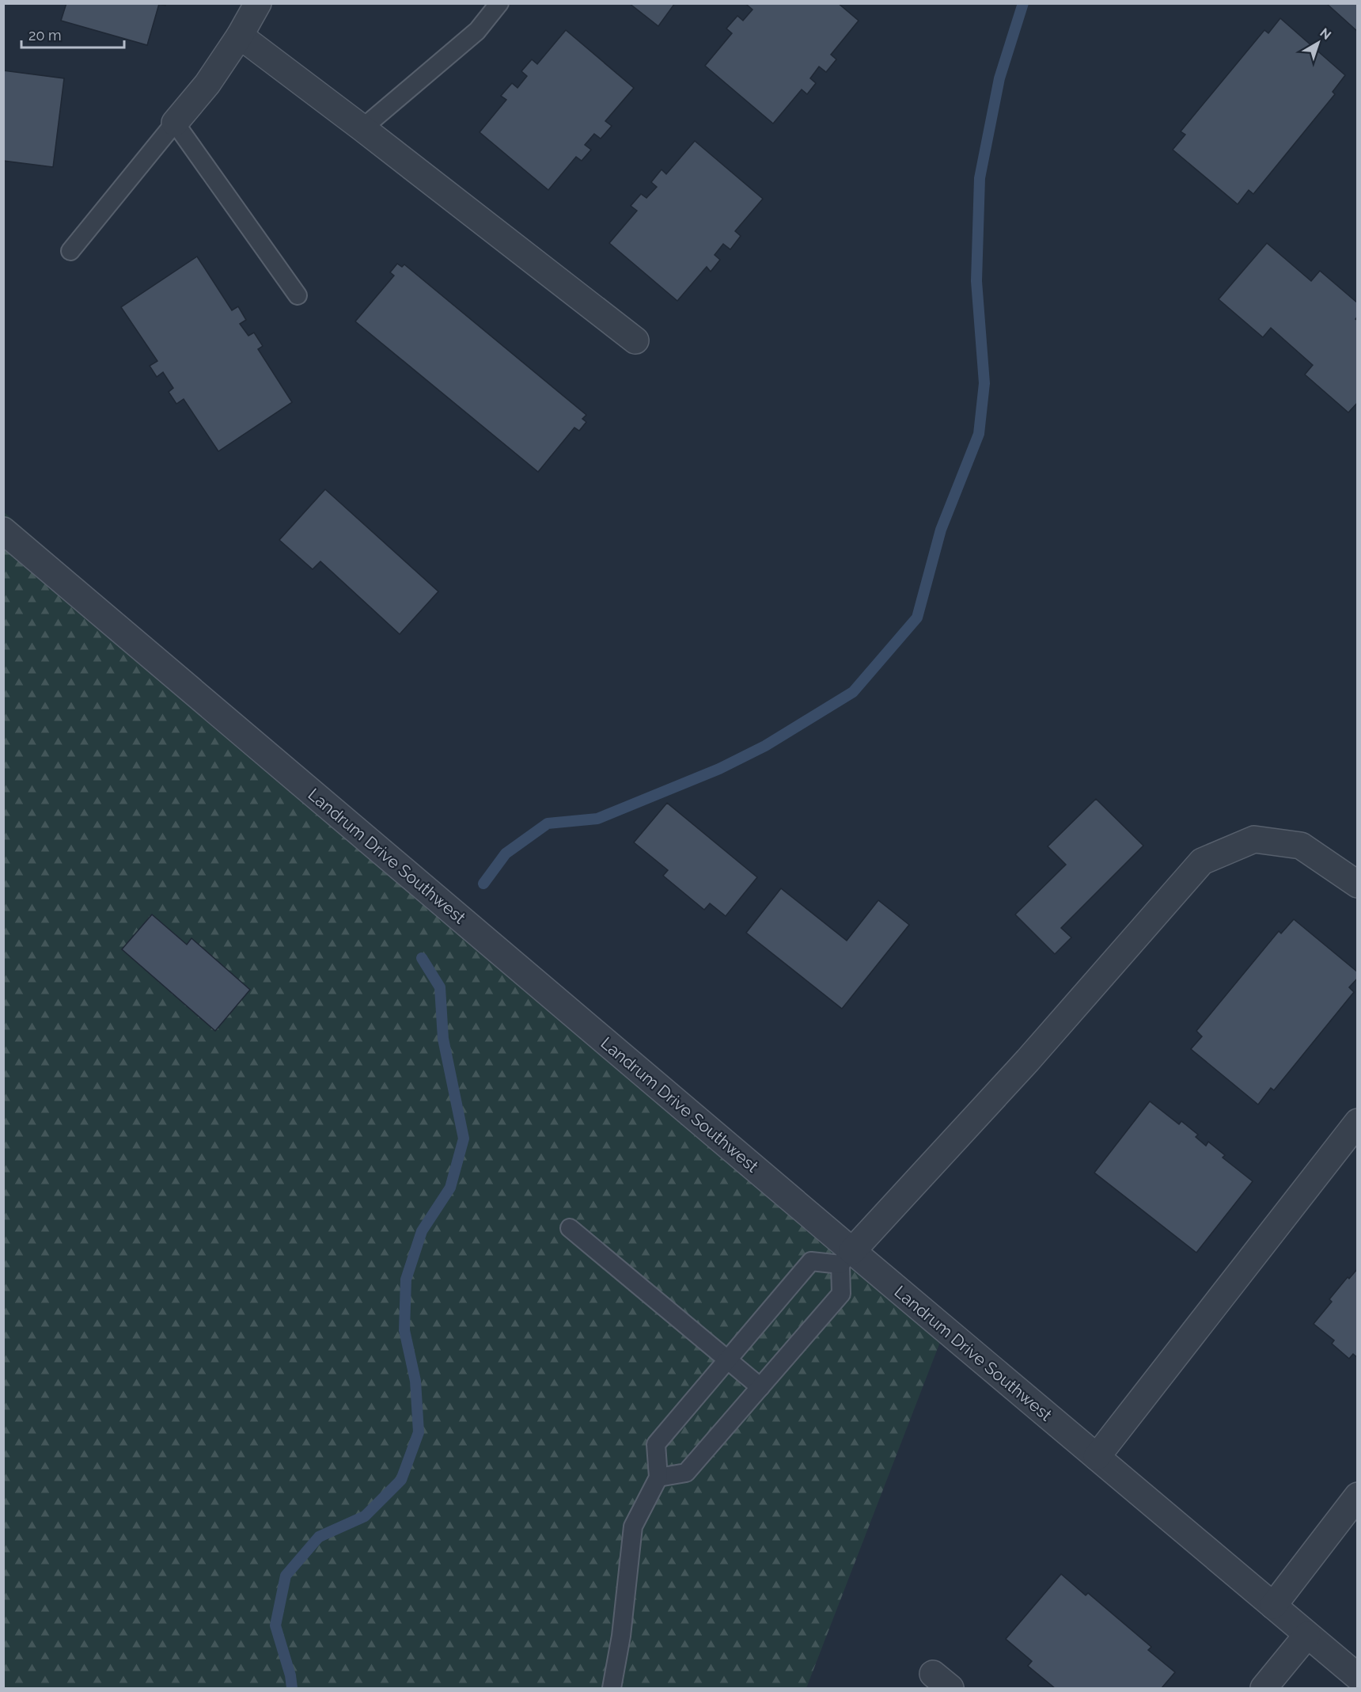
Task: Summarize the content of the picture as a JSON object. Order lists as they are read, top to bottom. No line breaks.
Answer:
{"streets":{"street":["Landrum Drive Southwest"]},"scale_bar":"20 m","north":"top right"}
